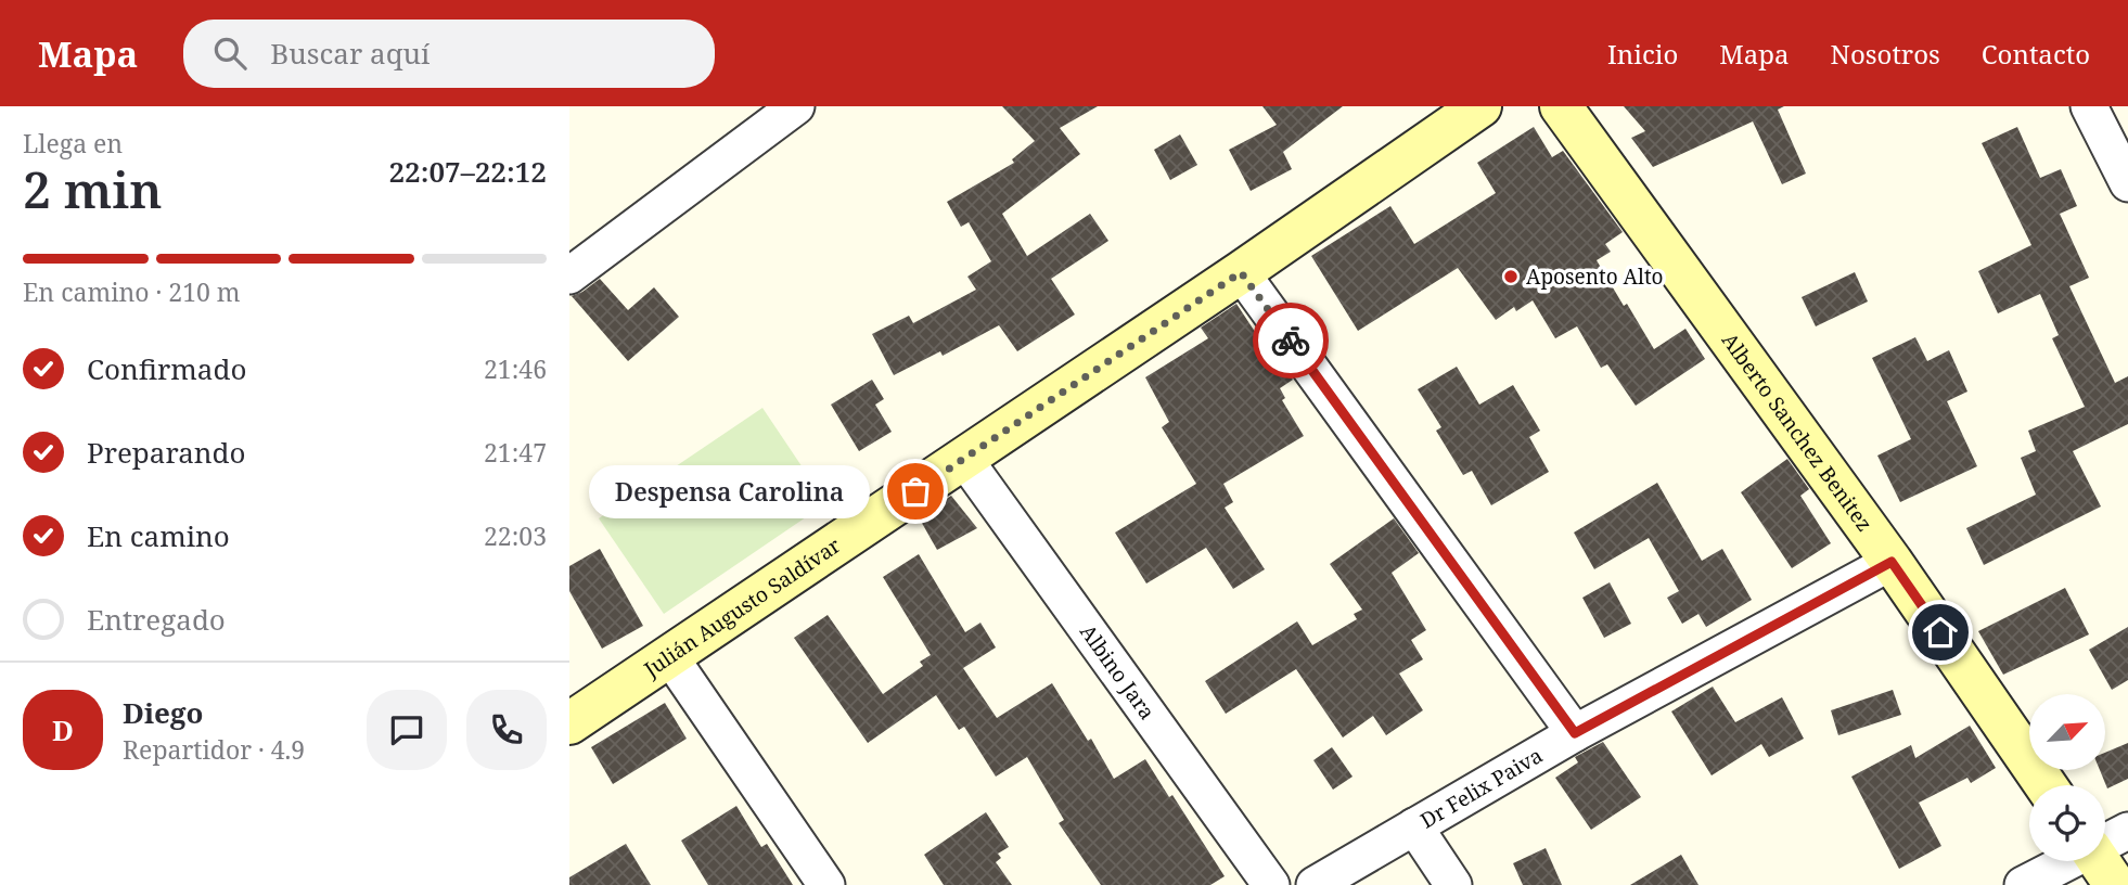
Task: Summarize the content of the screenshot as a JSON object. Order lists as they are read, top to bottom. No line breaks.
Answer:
{"streets":{"street":["Alberto Sanchez Benitez","Julián Augusto Saldívar","Albino Jara","Dr Felix Paiva"]},"crossings":[["Alberto Sanchez Benitez","Dr Felix Paiva"],["Julián Augusto Saldívar","Albino Jara"]],"places":["Aposento Alto","Despensa Carolina"],"north":"top right","page":{"header":"Mapa","search":"Buscar aquí","nav":["Inicio","Mapa","Nosotros","Contacto"],"heading":["2 min","Llega en","22:07–22:12"],"panel":["Diego","Repartidor · 4.9"],"bar":"En camino · 210 m","list":[["Confirmado","21:46"],["Preparando","21:47"],["En camino","22:03"],"Entregado"],"bubble":"Despensa Carolina","round":"D"}}
